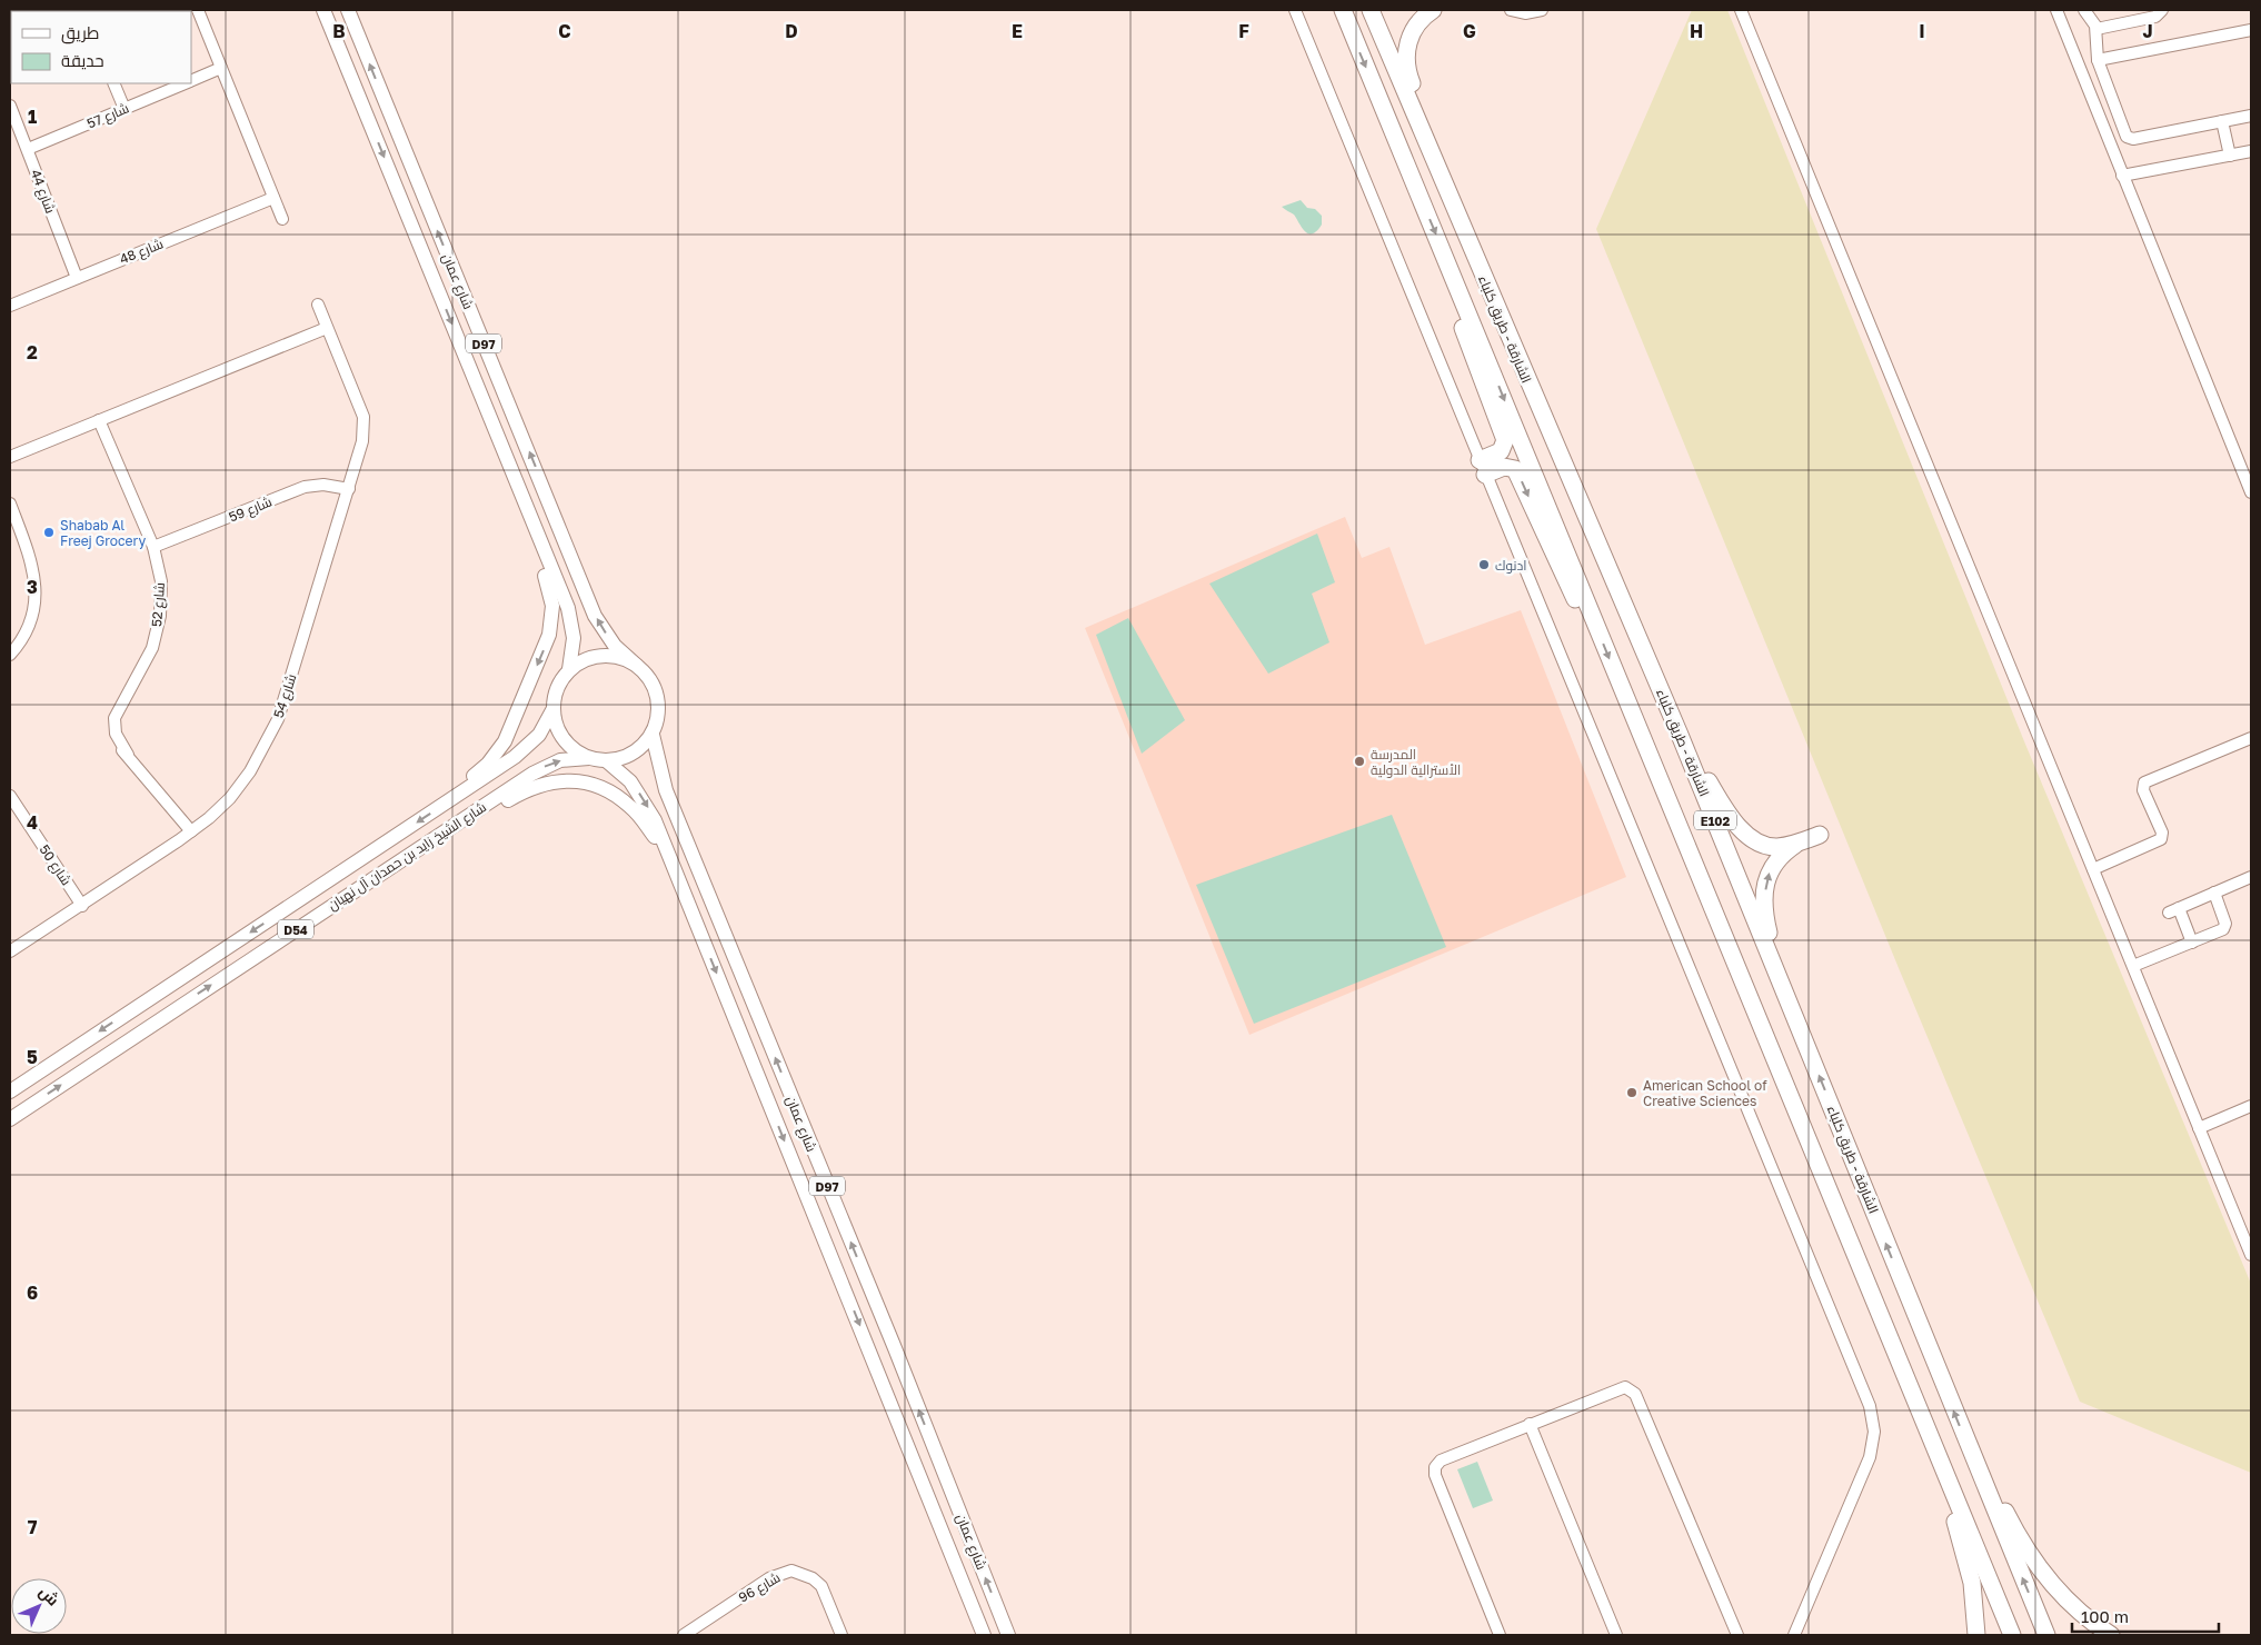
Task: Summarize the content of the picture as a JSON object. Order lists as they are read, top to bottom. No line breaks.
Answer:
{"streets":{"highway":["الشارقة - طريق كلباء","E102"],"main road":["شارع عمان","D97","شارع الشيخ زايد بن حمدان آل نهيان","D54"],"street":["شارع 57","شارع 44","شارع 48","شارع 59","شارع 52","شارع 54","شارع 50","شارع 96"]},"crossings":[["شارع 57","شارع 44"],["شارع 44","شارع 48"],["شارع عمان","شارع الشيخ زايد بن حمدان آل نهيان"],["شارع 59","شارع 52"],["شارع 59","شارع 54"],["شارع 52","شارع 54"],["شارع 54","شارع 50"]],"places":["Shabab Al Freej Grocery","ادنوك","المدرسة الأسترالية الدولية","American School of Creative Sciences"],"legend":["طريق","حديقة"],"scale_bar":"100 m","north":"top right","grid":{"columns":["B","C","D","E","F","G","H","I","J"],"rows":["1","2","3","4","5","6","7"]}}
